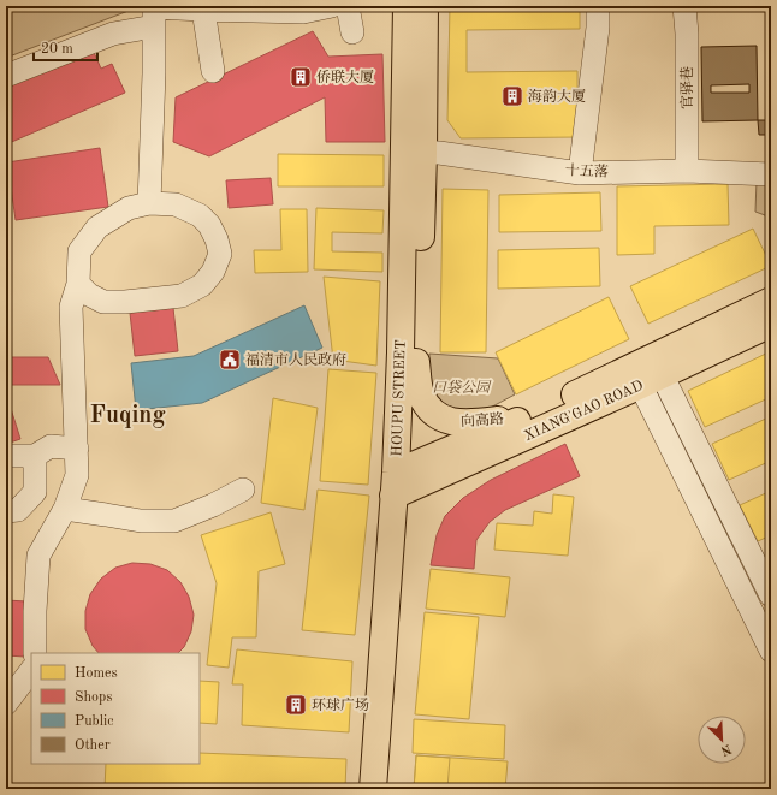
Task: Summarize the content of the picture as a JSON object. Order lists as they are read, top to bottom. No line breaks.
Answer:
{"streets":{"main road":["HOUPU STREET","XIANG'GAO ROAD","向高路"],"street":["官驿巷","十五落"]},"crossings":[["官驿巷","十五落"],["十五落","HOUPU STREET"],["HOUPU STREET","XIANG'GAO ROAD"],["HOUPU STREET","向高路"],["XIANG'GAO ROAD","向高路"]],"districts":["Fuqing"],"parks":["口袋公园"],"places":{"building":["侨联大厦","海韵大厦","环球广场"],"public building":["福清市人民政府"]},"legend":["Homes","Shops","Public","Other"],"scale_bar":"20 m","north":"bottom right"}
